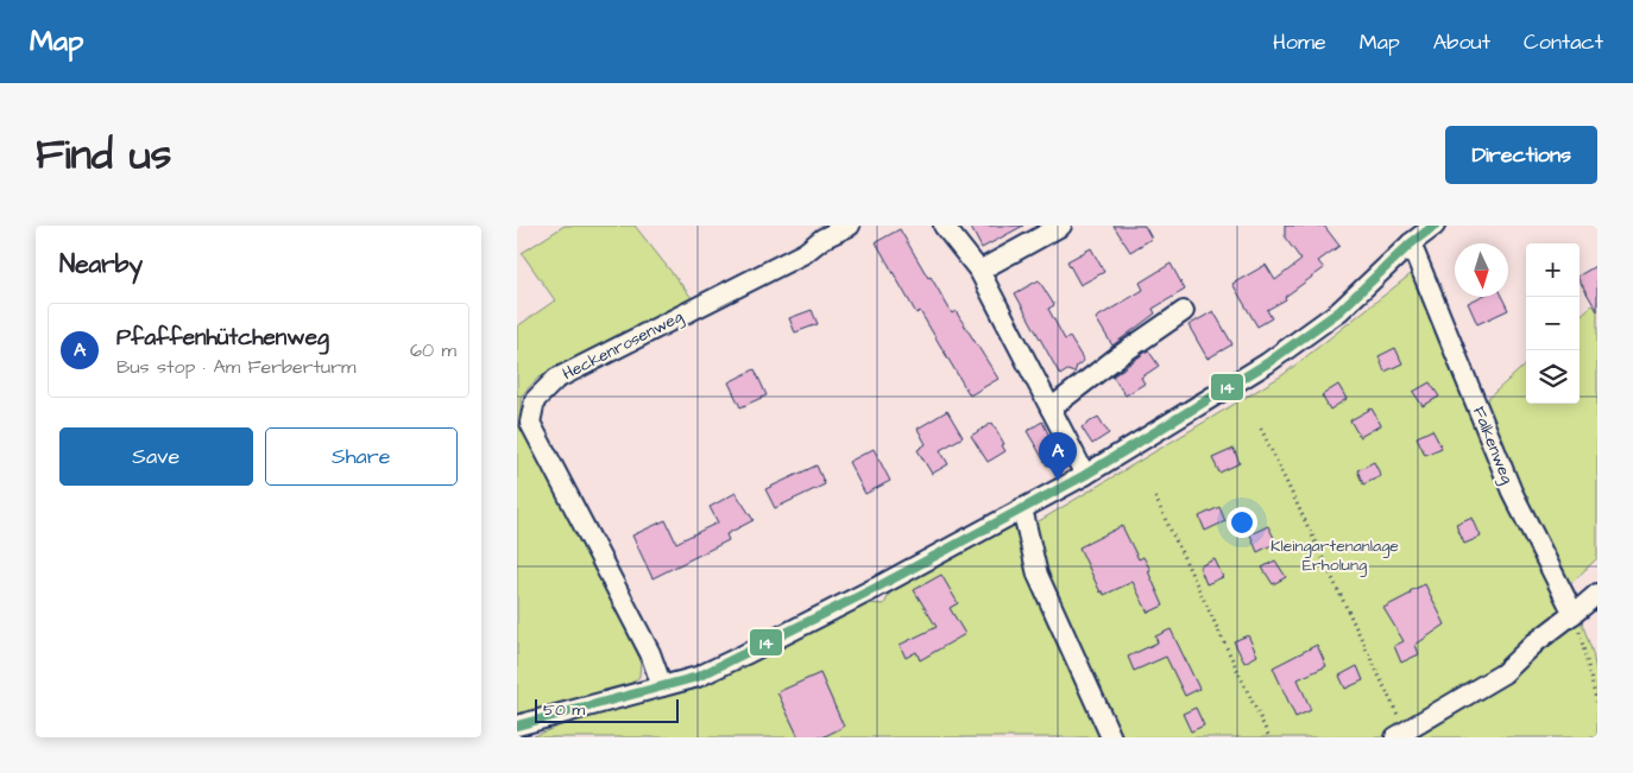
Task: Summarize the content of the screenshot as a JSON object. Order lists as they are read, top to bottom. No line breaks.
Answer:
{"streets":{"street":["Heckenrosenweg","Falkenweg"]},"parks":["Kleingartenanlage Erholung"],"lines":["transit line 14"],"scale_bar":"50 m","north":"bottom","page":{"header":"Map","nav":["Home","Map","About","Contact"],"title":"Find us","buttons":["Directions",["Save","Share"]],"heading":"Nearby","map_buttons":["+","−"],"list":[{"mark":"A","name":"Pfaffenhütchenweg","note":"Bus stop · Am Ferberturm","value":"60 m"}],"pins":"A","scale":"50 m"}}
